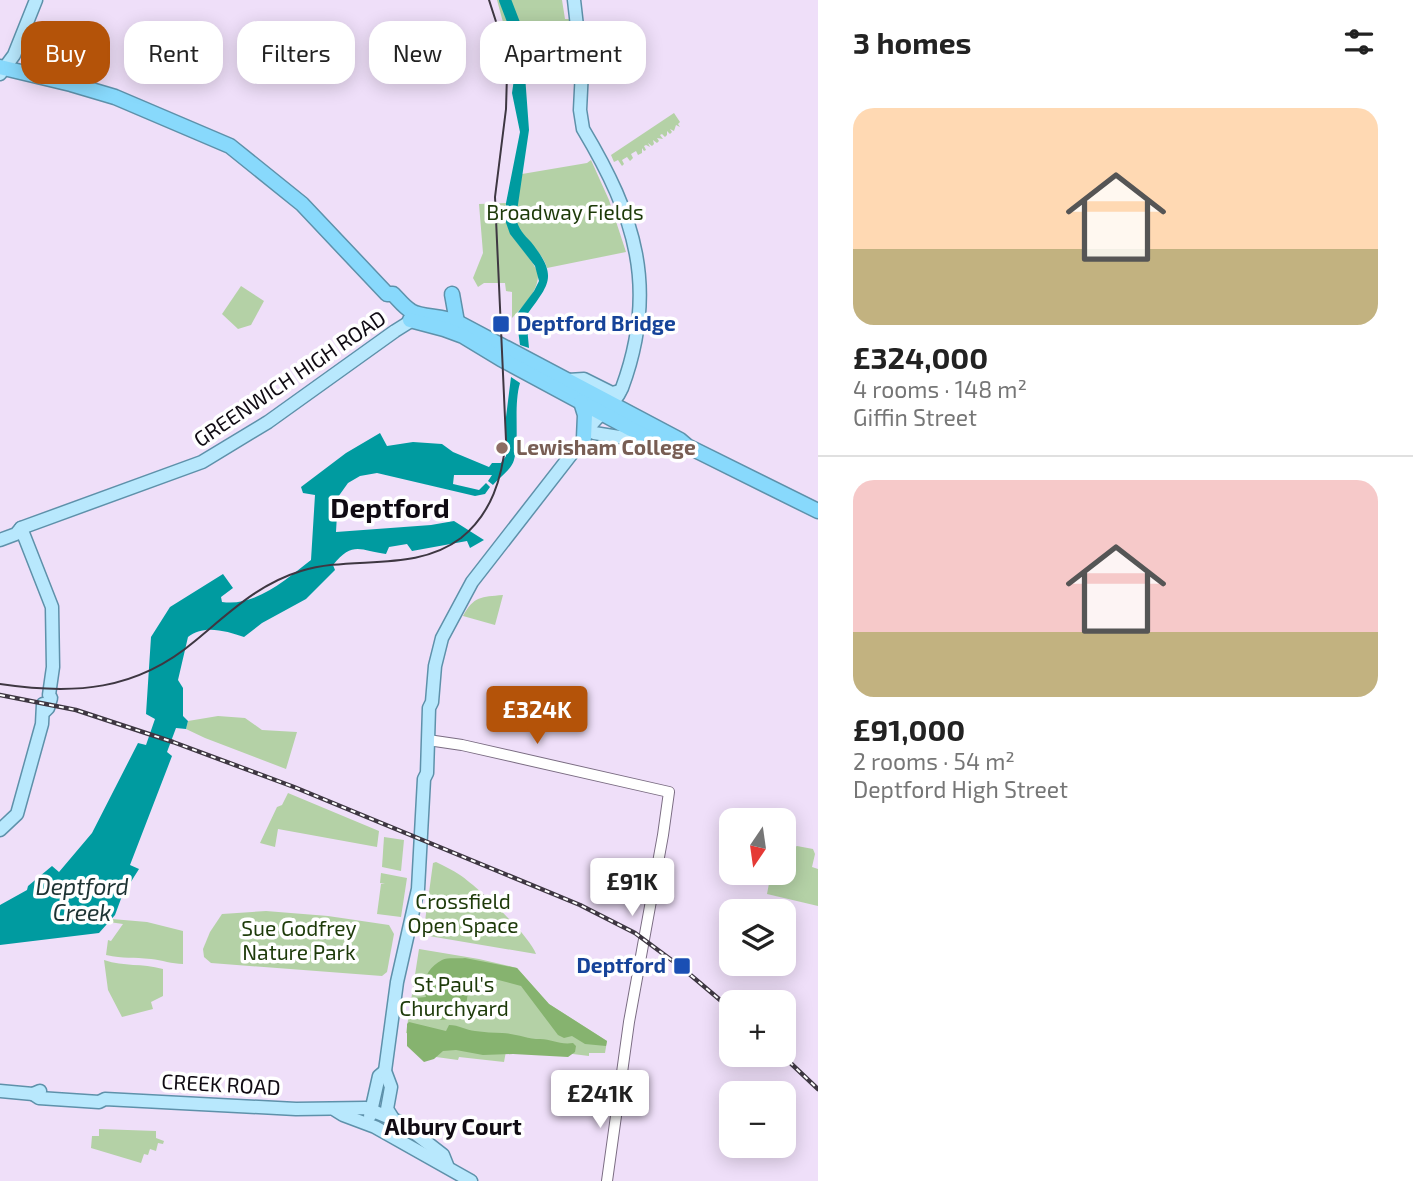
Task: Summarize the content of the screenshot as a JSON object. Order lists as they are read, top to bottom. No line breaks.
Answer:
{"streets":{"main road":["GREENWICH HIGH ROAD","CREEK ROAD"]},"districts":["Deptford","Albury Court"],"water":["Deptford Creek"],"parks":["Broadway Fields","Crossfield Open Space","Sue Godfrey Nature Park","St Paul's Churchyard"],"places":{"transit":["Deptford Bridge","Deptford"],"other":["Lewisham College"]},"north":"bottom","page":{"heading":"3 homes","chip":["Buy","Rent","Filters","New","Apartment"],"list":[{"name":"£324,000","note":"4 rooms · 148 m² · Giffin Street"},{"name":"£91,000","note":"2 rooms · 54 m² · Deptford High Street"}],"price":["£324K","£91K","£241K"],"map_buttons":["+","−"]}}
